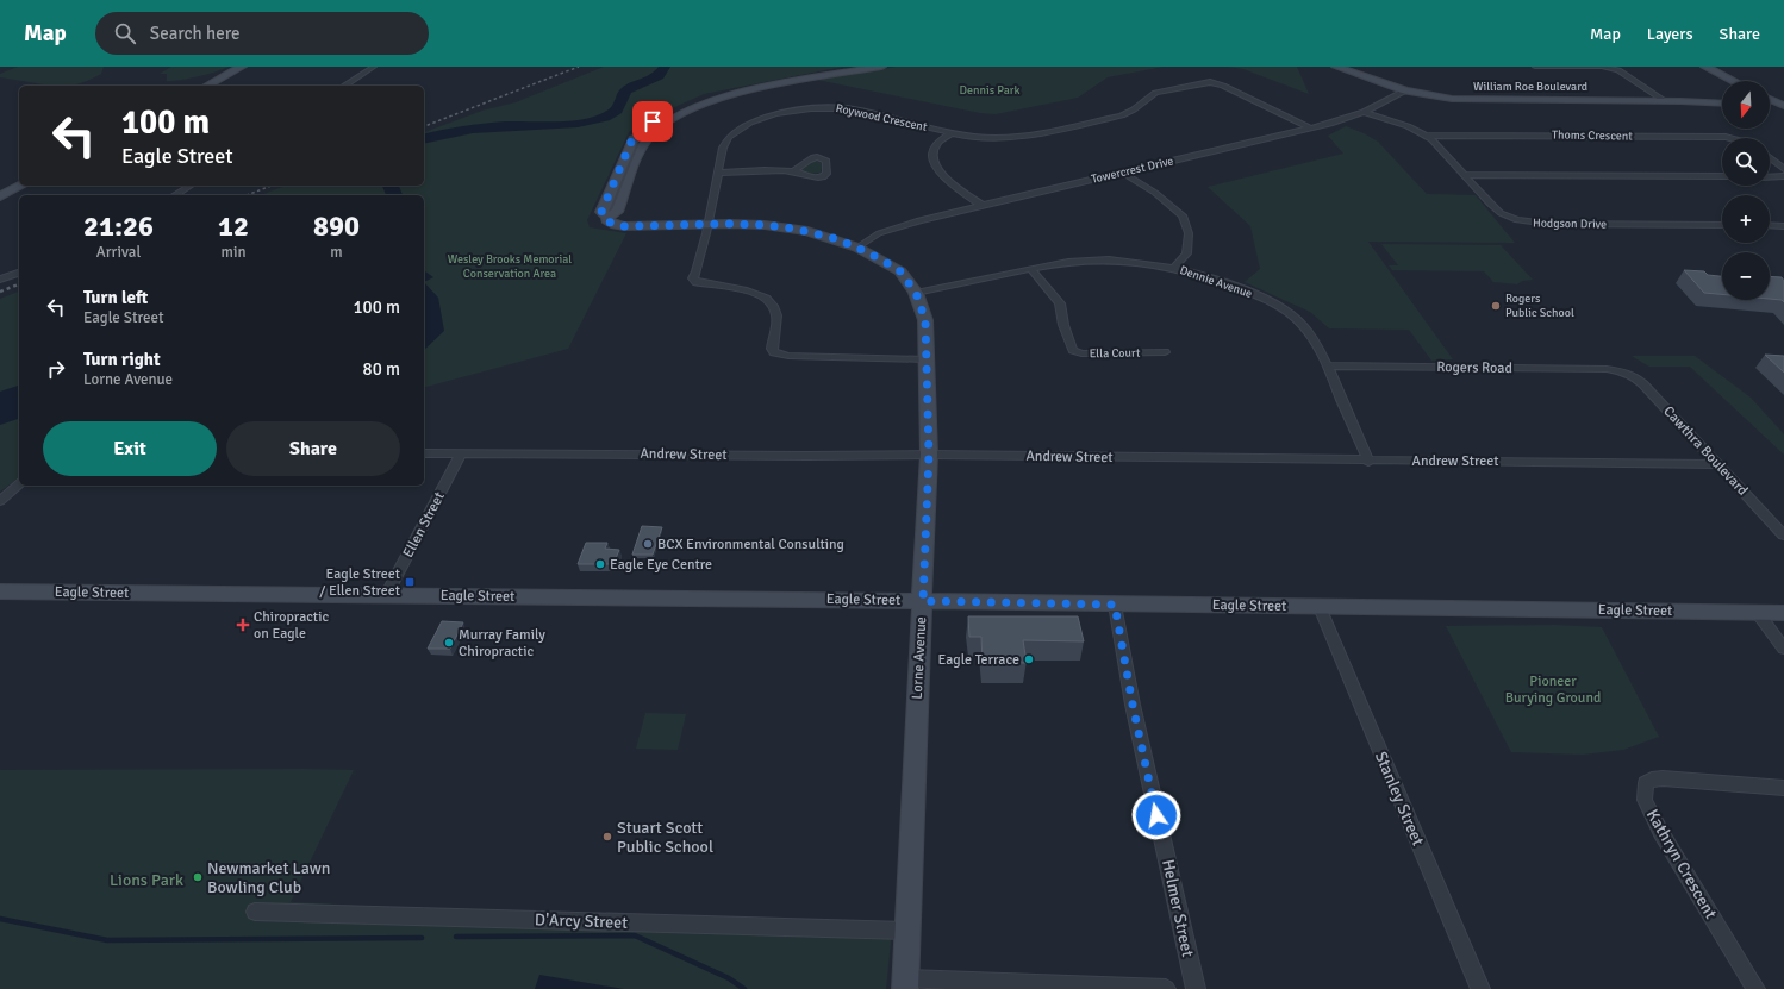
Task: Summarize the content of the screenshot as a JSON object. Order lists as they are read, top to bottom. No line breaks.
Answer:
{"streets":{"main road":["William Roe Boulevard","Eagle Street","Lorne Avenue"],"street":["Roywood Crescent","Thoms Crescent","Towercrest Drive","Hodgson Drive","Dennie Avenue","Ella Court","Rogers Road","Cawthra Boulevard","Andrew Street","Ellen Street","Stanley Street","Kathryn Crescent","Helmer Street","D'Arcy Street"]},"crossings":[["William Roe Boulevard","Towercrest Drive"],["Roywood Crescent","Towercrest Drive"],["Roywood Crescent","Lorne Avenue"],["Thoms Crescent","Hodgson Drive"],["Towercrest Drive","Hodgson Drive"],["Towercrest Drive","Lorne Avenue"],["Dennie Avenue","Ella Court"],["Dennie Avenue","Rogers Road"],["Dennie Avenue","Andrew Street"],["Dennie Avenue","Lorne Avenue"],["Rogers Road","Cawthra Boulevard"],["Cawthra Boulevard","Andrew Street"],["Andrew Street","Ellen Street"],["Andrew Street","Lorne Avenue"],["Ellen Street","Eagle Street"],["Eagle Street","Lorne Avenue"],["Eagle Street","Stanley Street"],["Eagle Street","Helmer Street"],["Lorne Avenue","D'Arcy Street"]],"parks":["Dennis Park","Wesley Brooks Memorial Conservation Area","Pioneer Burying Ground","Lions Park"],"places":{"other":["Rogers Public School","BCX Environmental Consulting","Eagle Eye Centre","Murray Family Chiropractic","Eagle Terrace","Stuart Scott Public School","Newmarket Lawn Bowling Club"],"transit":["Eagle Street / Ellen Street"],"health":["Chiropractic on Eagle"]},"north":"bottom","page":{"header":"Map","search":"Search here","nav":["Map","Layers","Share"],"map_buttons":["+","−"],"turn":["100 m","Eagle Street"],"eta":["21:26","Arrival","12","min","890","m"],"list":[{"name":"Turn left","note":"Eagle Street","value":"100 m"},{"name":"Turn right","note":"Lorne Avenue","value":"80 m"}],"buttons":["Exit","Share"]}}
